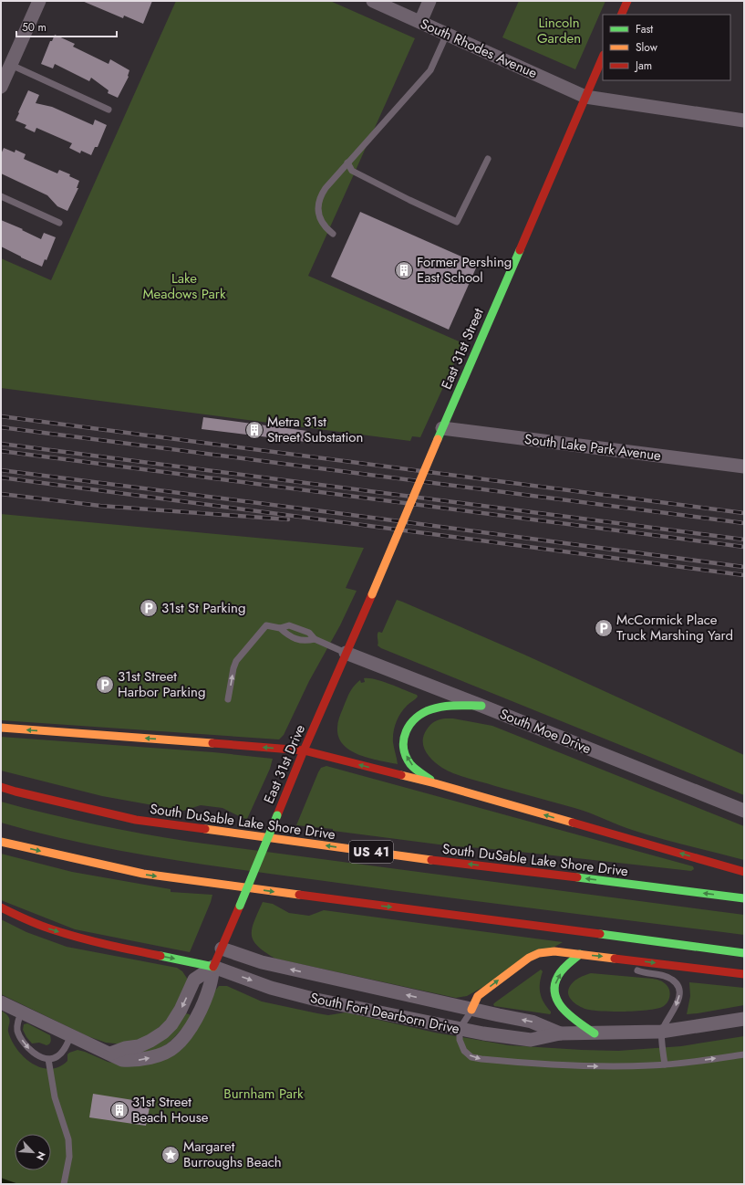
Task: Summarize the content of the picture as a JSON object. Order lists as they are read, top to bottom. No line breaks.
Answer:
{"streets":{"main road":["East 31st Street","East 31st Drive","South DuSable Lake Shore Drive","US 41"],"street":["South Rhodes Avenue","South Lake Park Avenue","South Moe Drive","South Fort Dearborn Drive"]},"crossings":[["South Rhodes Avenue","East 31st Street"],["East 31st Street","South Lake Park Avenue"],["East 31st Street","South Moe Drive"],["East 31st Street","East 31st Drive"],["South Moe Drive","East 31st Drive"],["East 31st Drive","South Fort Dearborn Drive"]],"parks":["Lincoln Garden","Lake Meadows Park","Burnham Park"],"places":{"building":["Former Pershing East School","Metra 31st Street Substation","31st Street Beach House"],"parking":["31st St Parking","McCormick Place Truck Marshing Yard","31st Street Harbor Parking"],"place":["Margaret Burroughs Beach"]},"legend":["Fast","Slow","Jam"],"scale_bar":"50 m","north":"bottom right"}
